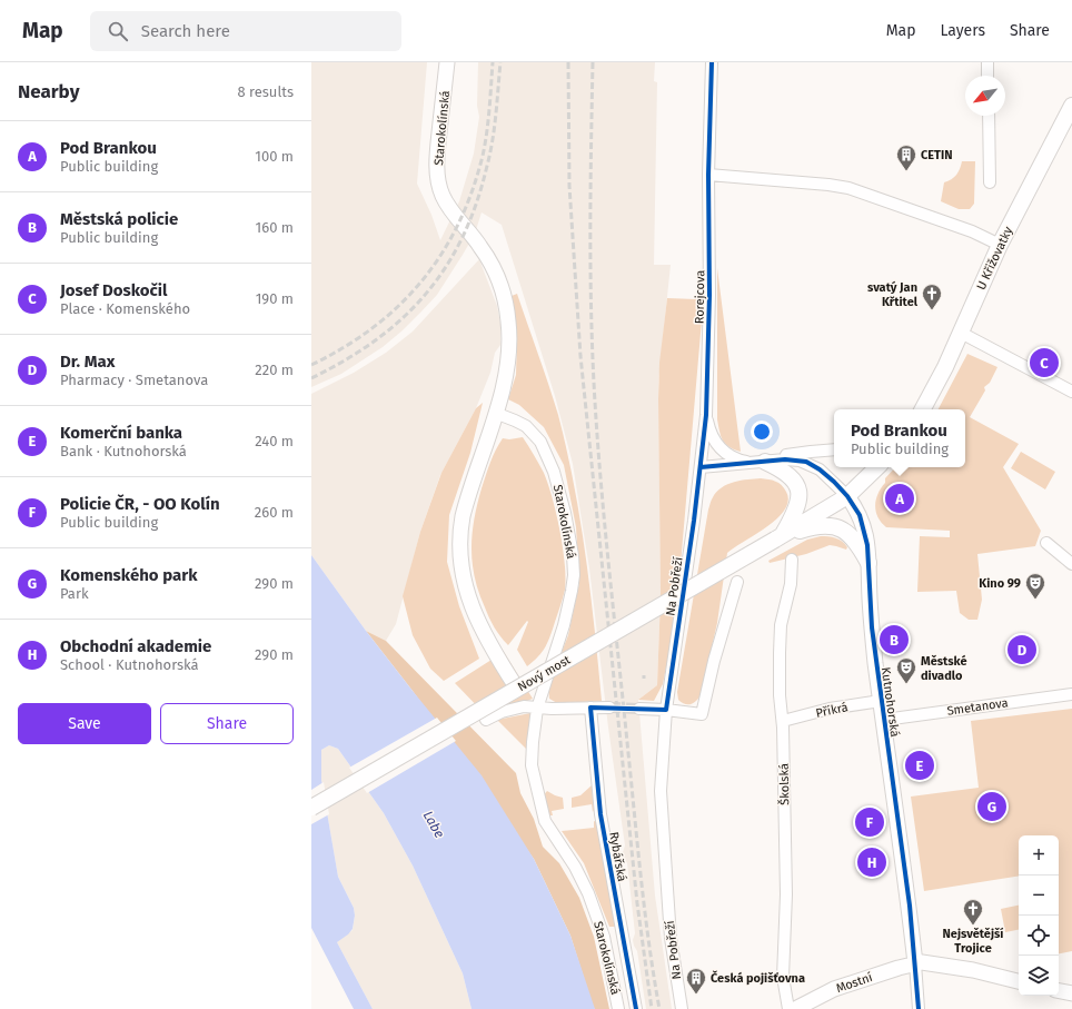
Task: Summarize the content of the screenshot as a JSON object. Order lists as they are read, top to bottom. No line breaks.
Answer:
{"streets":{"main road":["U Křižovatky","Nový most"],"street":["Starokolínská","Rorejcova","Na Pobřeží","Kutnohorská","Smetanova","Příkrá","Školská","Rybářská","Mostní"]},"crossings":[["Starokolínská","Nový most"],["Rorejcova","Na Pobřeží"],["Kutnohorská","Smetanova"],["Kutnohorská","Příkrá"],["Kutnohorská","Mostní"],["Příkrá","Školská"]],"water":["Labe"],"places":{"building":["CETIN","Česká pojišťovna"],"church":["svatý Jan Křtitel","Nejsvětější Trojice"],"theatre":["Kino 99","Městské divadlo"]},"north":"bottom left","page":{"header":"Map","search":"Search here","nav":["Map","Layers","Share"],"heading":["Nearby","8 results"],"list":[{"mark":"A","name":"Pod Brankou","note":"Public building","value":"100 m"},{"mark":"B","name":"Městská policie","note":"Public building","value":"160 m"},{"mark":"C","name":"Josef Doskočil","note":"Place · Komenského","value":"190 m"},{"mark":"D","name":"Dr. Max","note":"Pharmacy · Smetanova","value":"220 m"},{"mark":"E","name":"Komerční banka","note":"Bank · Kutnohorská","value":"240 m"},{"mark":"F","name":"Policie ČR, - OO Kolín","note":"Public building","value":"260 m"},{"mark":"G","name":"Komenského park","note":"Park","value":"290 m"},{"mark":"H","name":"Obchodní akademie","note":"School · Kutnohorská","value":"290 m"}],"pins":["C","A","B","D","E","G","F","H"],"popup":["Pod Brankou","Public building"],"buttons":["Save","Share"],"map_buttons":["+","−"]}}
